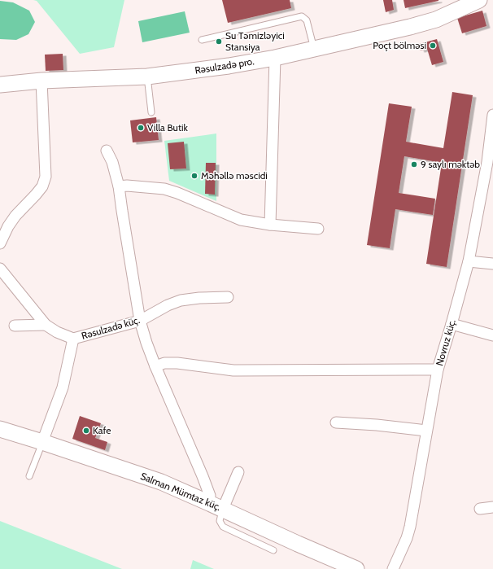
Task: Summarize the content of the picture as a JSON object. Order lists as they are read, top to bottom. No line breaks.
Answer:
{"streets":{"street":["Rəsulzadə pro.","Rəsulzadə küç.","Novruz küç.","Salman Mümtaz küç."]},"places":["Su Təmizləyici Stansiya","Poçt bölməsi","Villa Butik","9 saylı məktəb","Məhəllə məscidi","Kafe"]}
